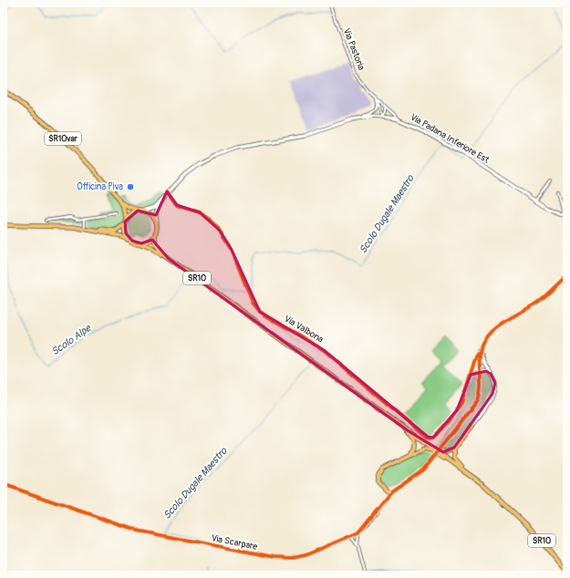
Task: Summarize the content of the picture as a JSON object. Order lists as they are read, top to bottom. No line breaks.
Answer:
{"streets":{"main road":["SR10var","SR10"],"street":["Via Pastoria","Via Padana Inferiore Est","Via Valbona","Via Scarpare"]},"crossings":[["Via Pastoria","Via Padana Inferiore Est"],["SR10var","Via Padana Inferiore Est"],["SR10var","SR10"],["Via Padana Inferiore Est","SR10"],["Via Padana Inferiore Est","Via Valbona"],["Via Valbona","Via Scarpare"]],"water":["Scolo Dugale Maestro","Scolo Alpe"],"places":["Officina Piva"]}
